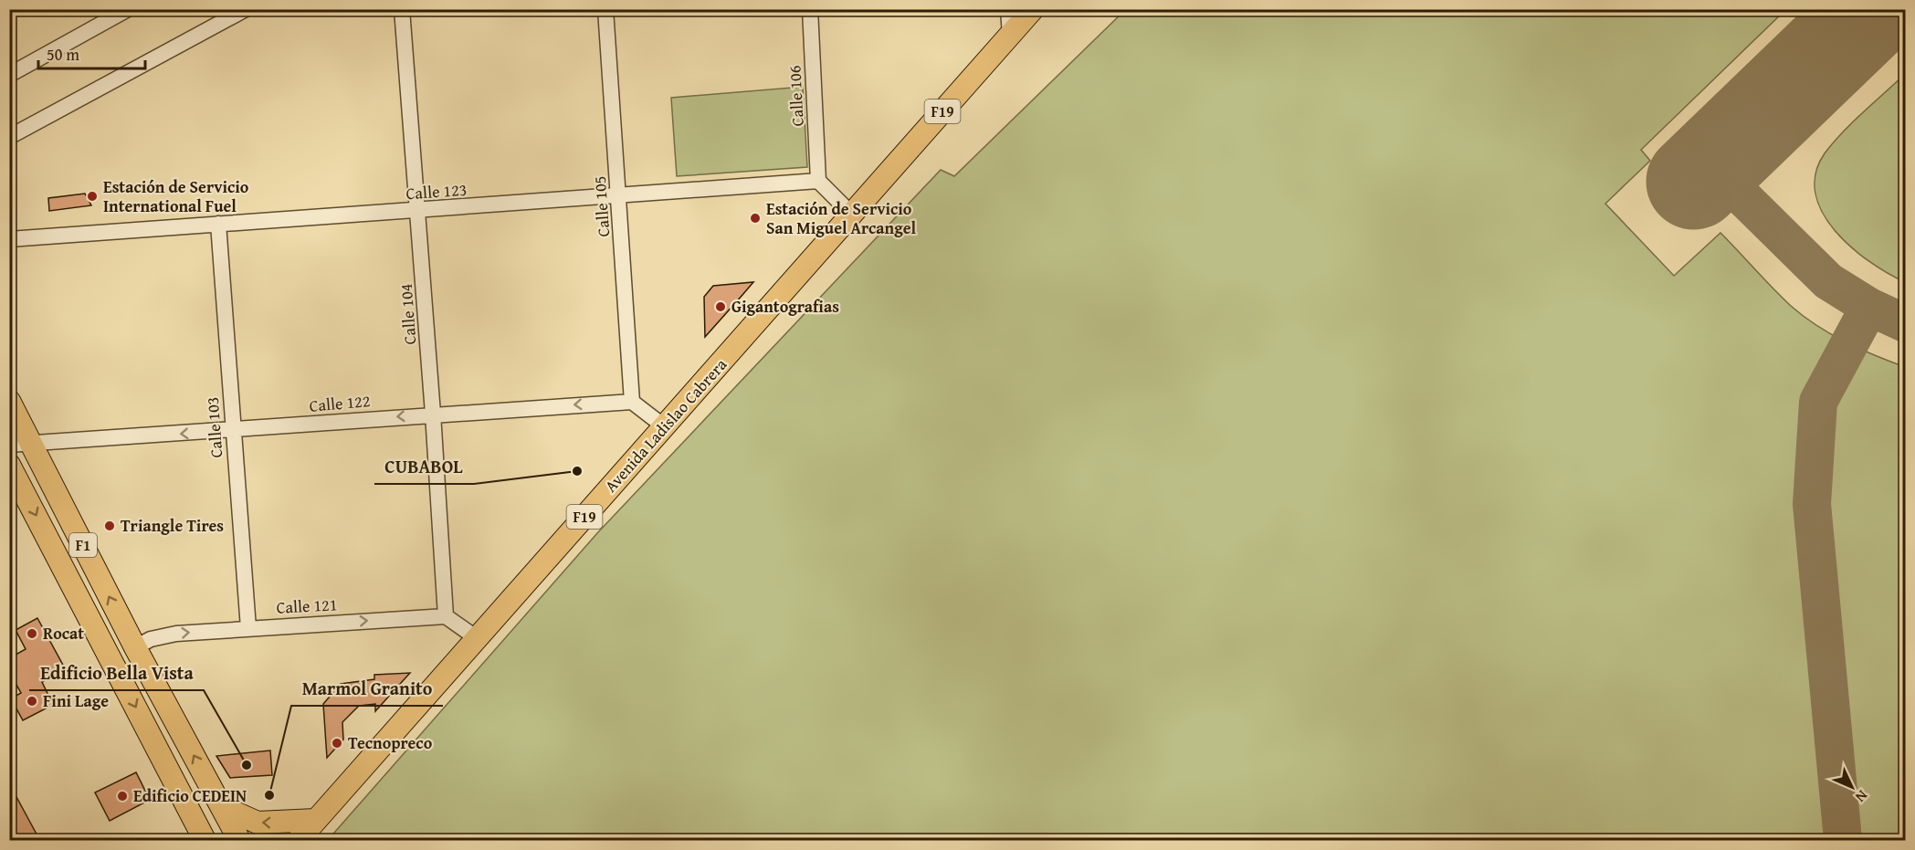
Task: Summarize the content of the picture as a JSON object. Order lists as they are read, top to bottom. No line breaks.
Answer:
{"streets":{"highway":["F19","Avenida Ladislao Cabrera","F1"],"street":["Calle 106","Calle 123","Calle 105","Calle 104","Calle 122","Calle 103","Calle 121"]},"crossings":[["Calle 106","Calle 123"],["Calle 123","Calle 105"],["Calle 123","Calle 104"],["Calle 123","Calle 103"],["Calle 105","Calle 122"],["Calle 104","Calle 122"],["Calle 104","Calle 121"],["Calle 122","Calle 103"],["Calle 122","F1"],["Calle 103","Calle 121"],["F1","Calle 121"]],"one_way":["Calle 122","Calle 121"],"places":["Estación de Servicio International Fuel","Estación de Servicio San Miguel Arcangel","Gigantografias","CUBABOL","Triangle Tires","Rocat","Fini Lage","Tecnopreco","Edificio Bella Vista","Marmol Granito","Edificio CEDEIN"],"scale_bar":"50 m","north":"bottom right"}
